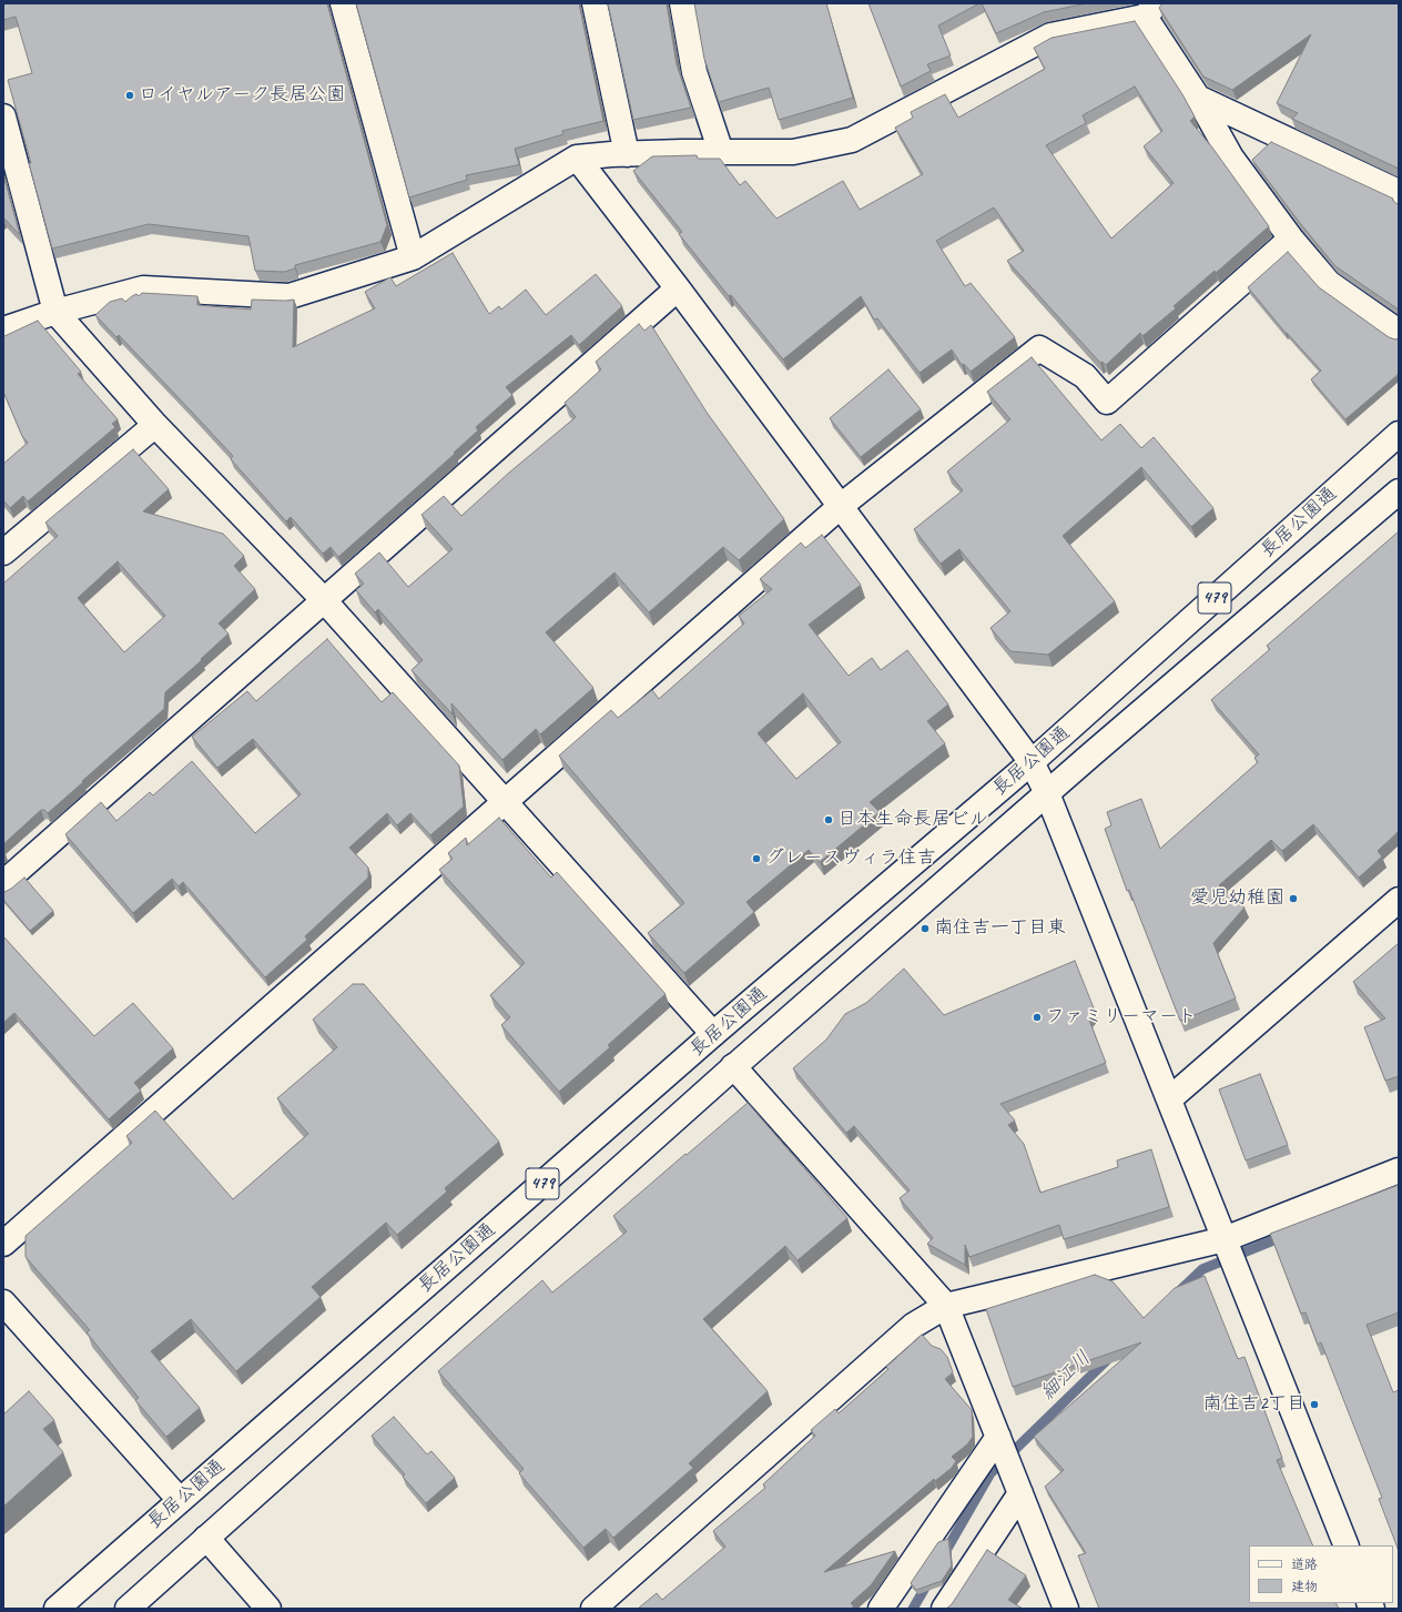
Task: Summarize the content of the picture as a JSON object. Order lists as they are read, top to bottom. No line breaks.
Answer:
{"streets":{"main road":["長居公園通","479"]},"water":["細江川"],"places":["ロイヤルアーク長居公園","日本生命長居ビル","グレースヴィラ住吉","愛児幼稚園","南住吉一丁目東","ファミリーマート","南住吉2丁目"],"legend":["道路","建物"]}
